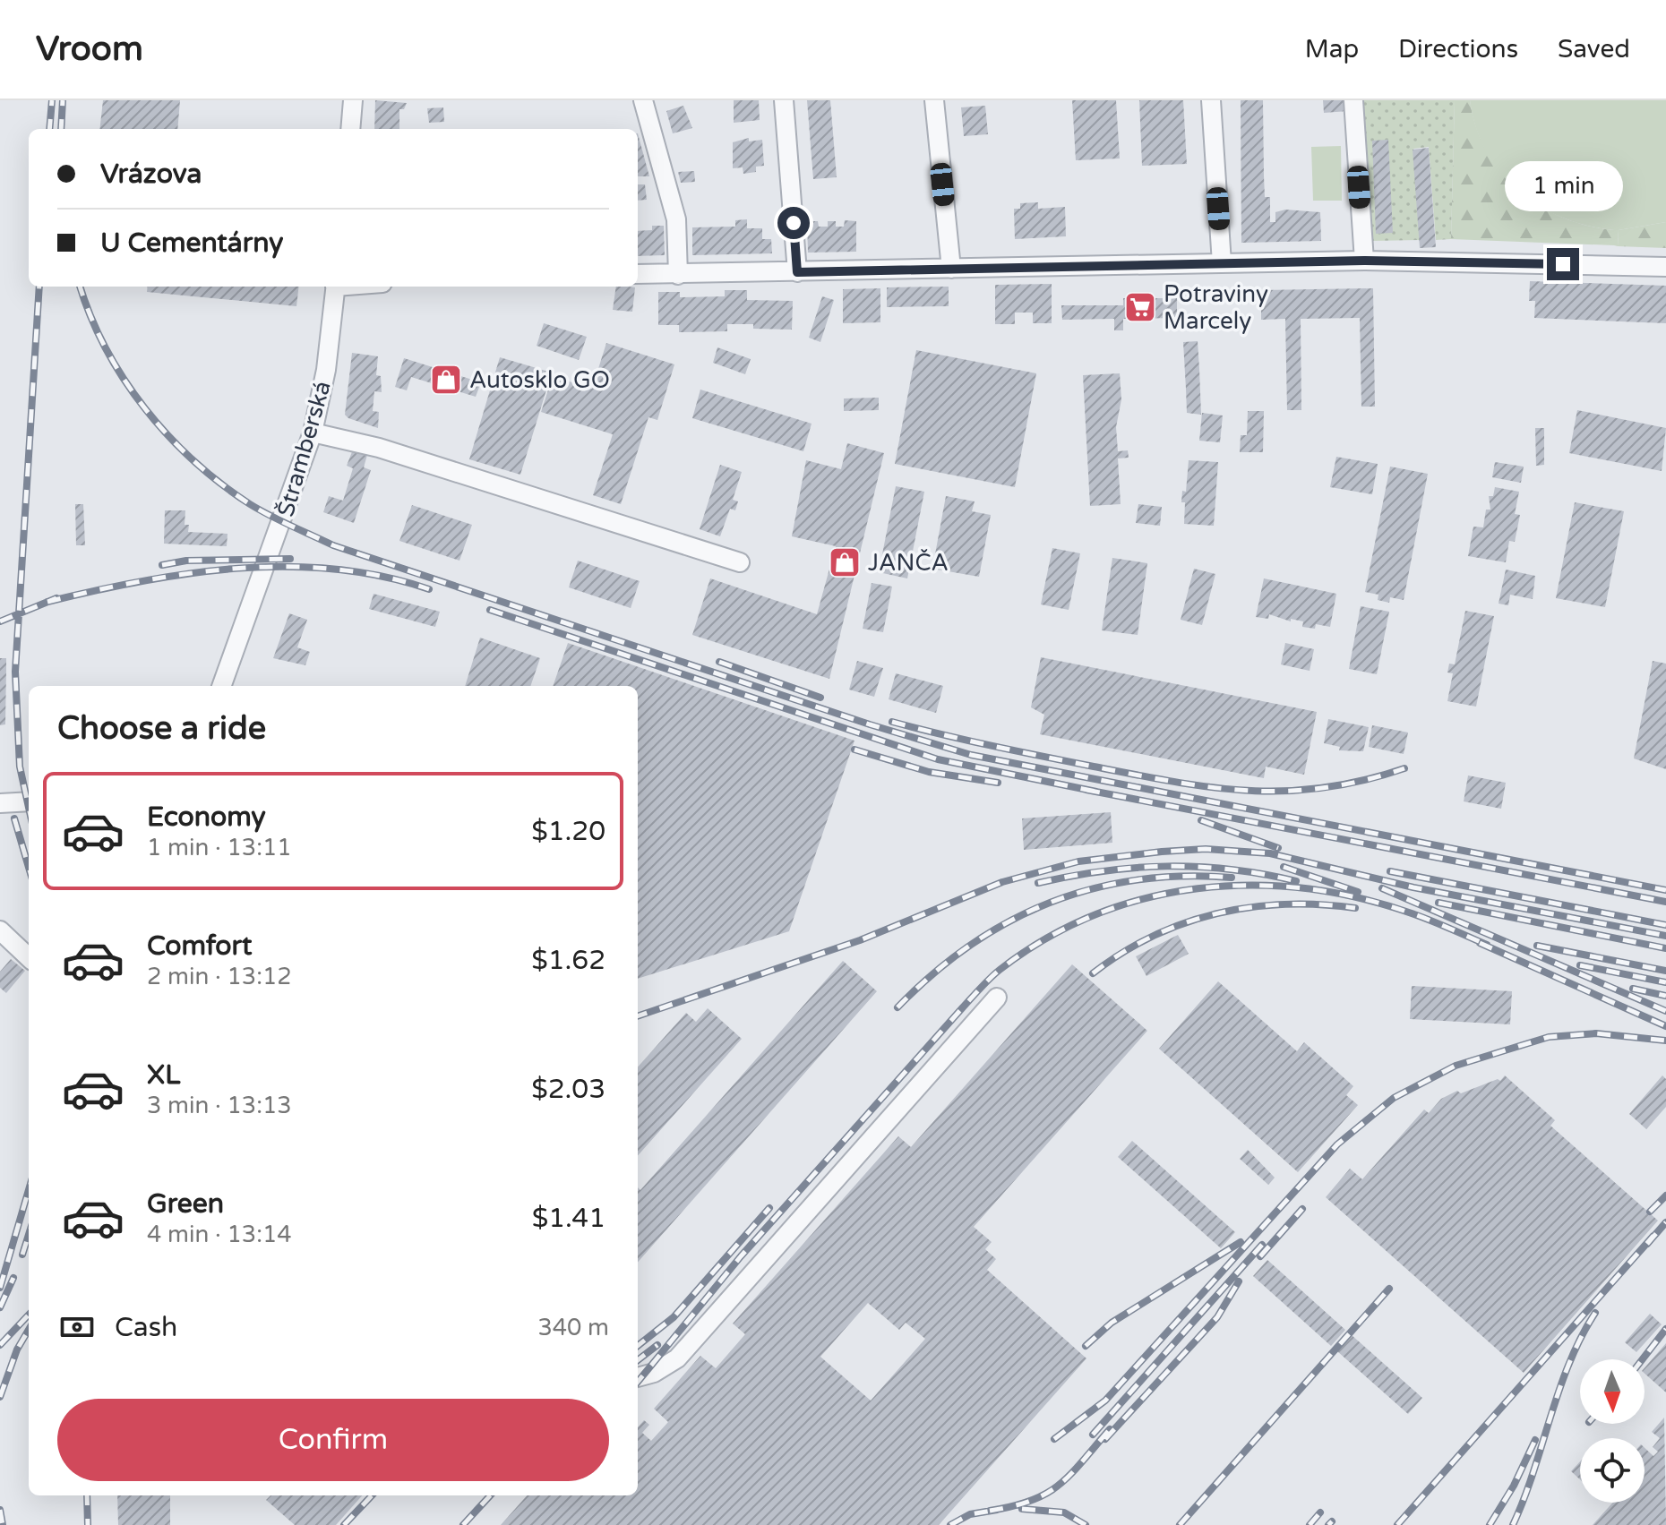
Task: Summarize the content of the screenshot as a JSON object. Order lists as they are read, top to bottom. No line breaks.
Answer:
{"streets":{"street":["Štramberská"]},"places":{"supermarket":["Potraviny Marcely"],"shop":["Autosklo GO","JANČA"]},"north":"bottom","page":{"header":"Vroom","nav":["Map","Directions","Saved"],"banner":["Vrázova","U Cementárny"],"bubble":"1 min","heading":"Choose a ride","list":[{"name":"Economy","note":"1 min · 13:11","value":"$1.20"},{"name":"Comfort","note":"2 min · 13:12","value":"$1.62"},{"name":"XL","note":"3 min · 13:13","value":"$2.03"},{"name":"Green","note":"4 min · 13:14","value":"$1.41"}],"pay":["Cash","340 m"],"buttons":"Confirm"}}
